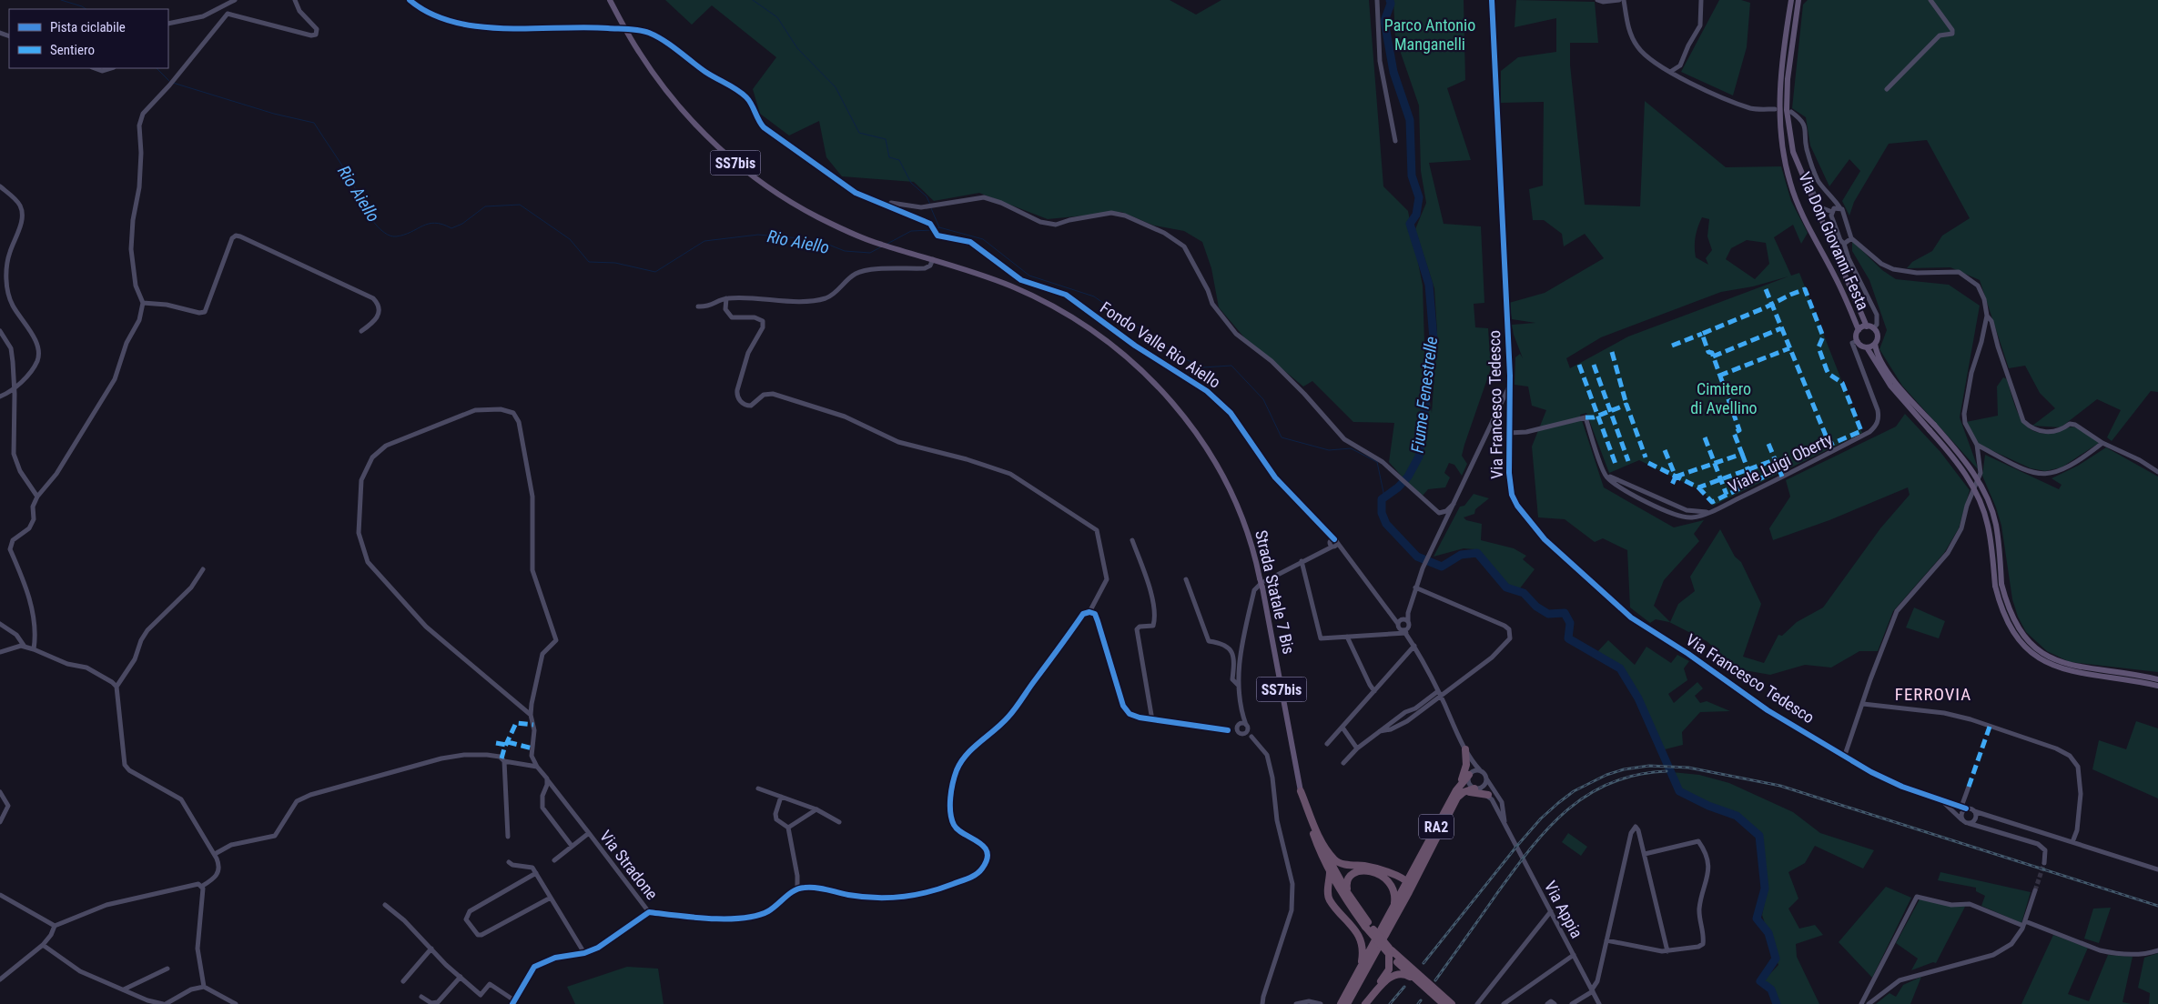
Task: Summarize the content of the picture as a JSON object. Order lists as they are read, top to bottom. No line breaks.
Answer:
{"streets":{"highway":["SS7bis","RA2"],"main road":["Via Don Giovanni Festa","Strada Statale 7 Bis"],"street":["Fondo Valle Rio Aiello","Via Francesco Tedesco","Viale Luigi Oberty","Via Stradone","Via Appia"]},"crossings":[["SS7bis","Strada Statale 7 Bis"],["Via Don Giovanni Festa","Viale Luigi Oberty"],["Fondo Valle Rio Aiello","Via Appia"],["Via Francesco Tedesco","Via Appia"]],"districts":["FERROVIA"],"water":["Rio Aiello","Fiume Fenestrelle"],"parks":["Parco Antonio Manganelli","Cimitero di Avellino"],"legend":["Pista ciclabile","Sentiero"]}
